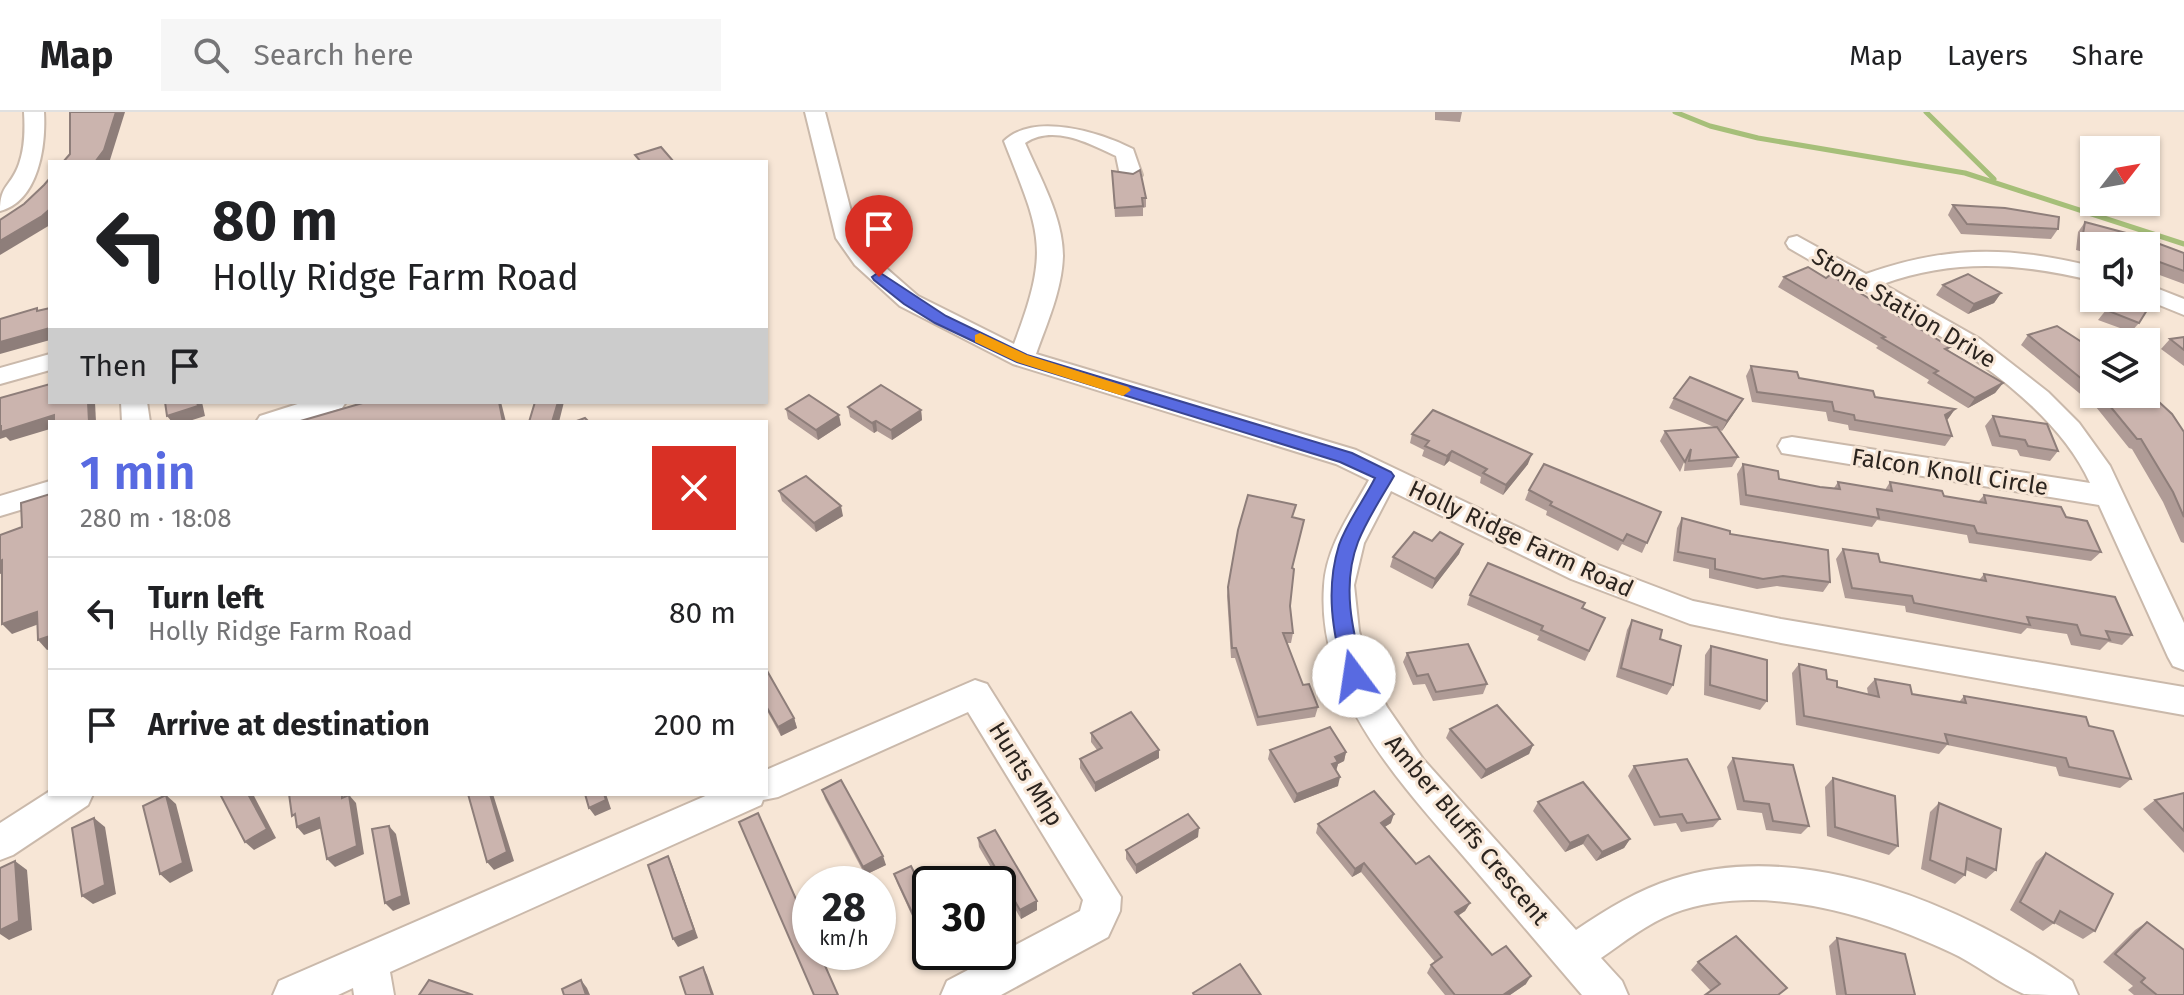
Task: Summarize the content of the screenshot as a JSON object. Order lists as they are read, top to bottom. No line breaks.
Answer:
{"streets":{"street":["Stone Station Drive","Falcon Knoll Circle","Holly Ridge Farm Road","Hunts Mhp","Amber Bluffs Crescent"]},"crossings":[["Stone Station Drive","Falcon Knoll Circle"],["Holly Ridge Farm Road","Amber Bluffs Crescent"]],"north":"top right","page":{"header":"Map","search":"Search here","nav":["Map","Layers","Share"],"turn":["80 m","Holly Ridge Farm Road"],"then":"Then","heading":["1 min","280 m · 18:08"],"list":[{"name":"Turn left","note":"Holly Ridge Farm Road","value":"80 m"},{"name":"Arrive at destination","value":"200 m"}],"speed":"28 km/h","limit":"30"}}
